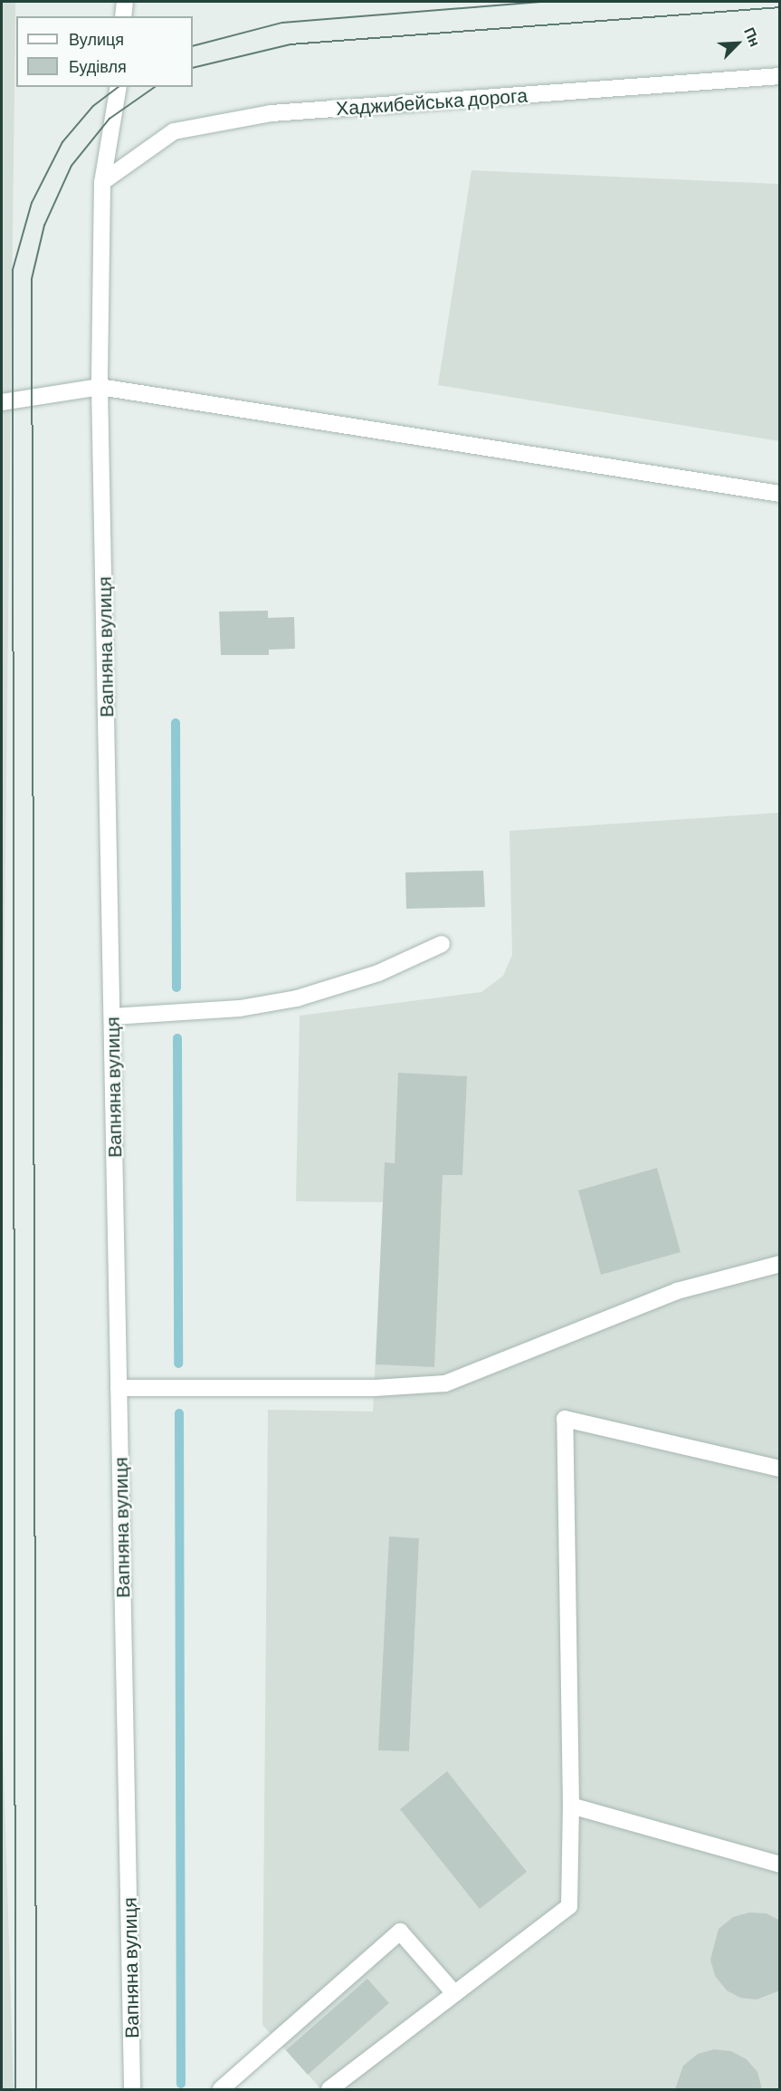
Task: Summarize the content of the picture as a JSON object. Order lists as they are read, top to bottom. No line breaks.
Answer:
{"streets":{"street":["Хаджибейська дорога","Вапняна вулиця"]},"crossings":[["Хаджибейська дорога","Вапняна вулиця"]],"legend":["Вулиця","Будівля"],"north":"top right"}
